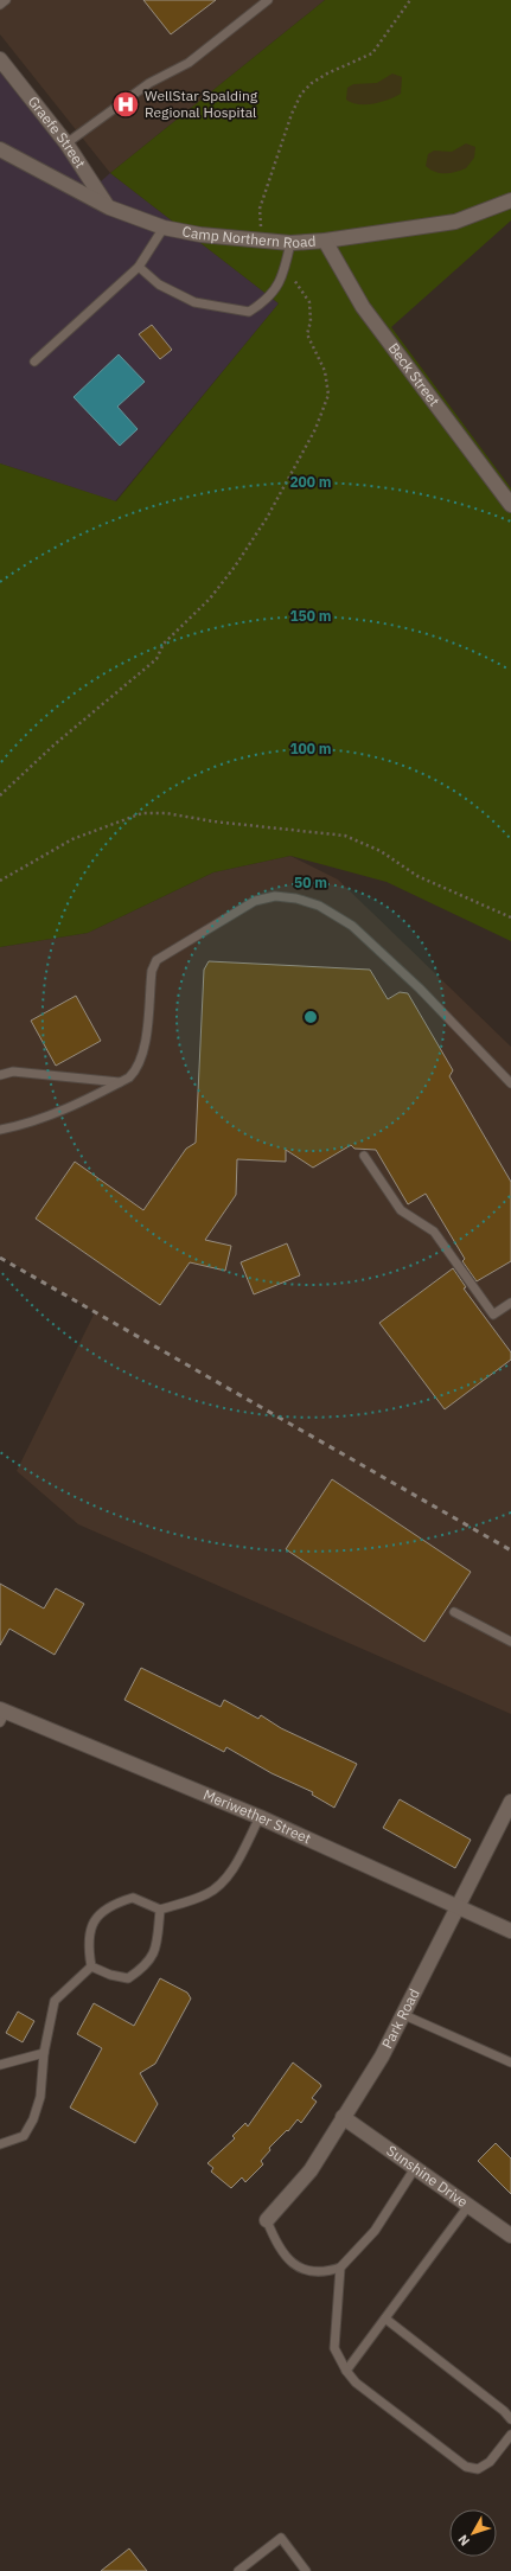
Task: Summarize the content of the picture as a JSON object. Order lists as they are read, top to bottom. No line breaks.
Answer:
{"streets":{"street":["Graefe Street","Camp Northern Road","Beck Street","Meriwether Street","Park Road","Sunshine Drive"]},"crossings":[["Graefe Street","Camp Northern Road"],["Camp Northern Road","Beck Street"],["Meriwether Street","Park Road"],["Park Road","Sunshine Drive"]],"places":{"hospital":["WellStar Spalding Regional Hospital"]},"north":"bottom left","rings":["200 m","150 m","100 m","50 m"]}
